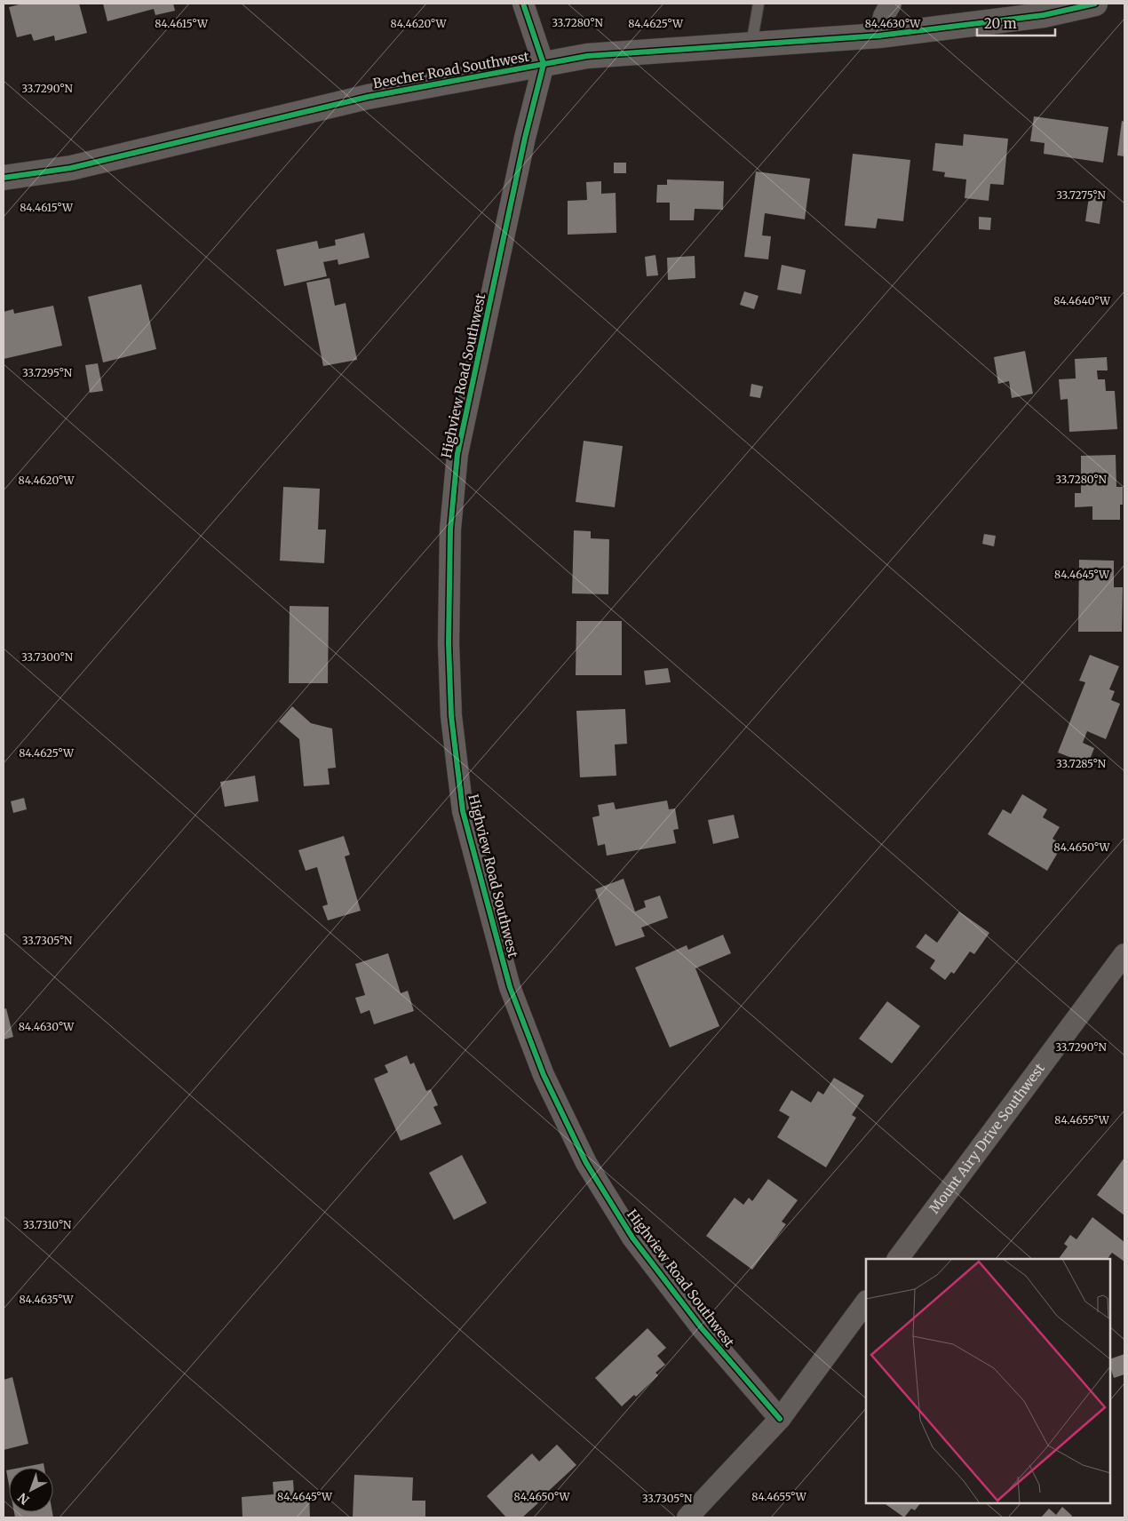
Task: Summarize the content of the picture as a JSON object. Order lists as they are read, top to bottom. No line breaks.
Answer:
{"streets":{"street":["Beecher Road Southwest","Highview Road Southwest","Mount Airy Drive Southwest"]},"crossings":[["Beecher Road Southwest","Highview Road Southwest"]],"scale_bar":"20 m","north":"bottom left","coordinates":["33.7280°N","84.4615°W","84.4620°W","84.4625°W","84.4630°W","33.7290°N","33.7275°N","84.4640°W","33.7295°N","84.4645°W","33.7300°N","33.7285°N","84.4650°W","33.7305°N","84.4655°W","33.7310°N","84.4635°W"]}
